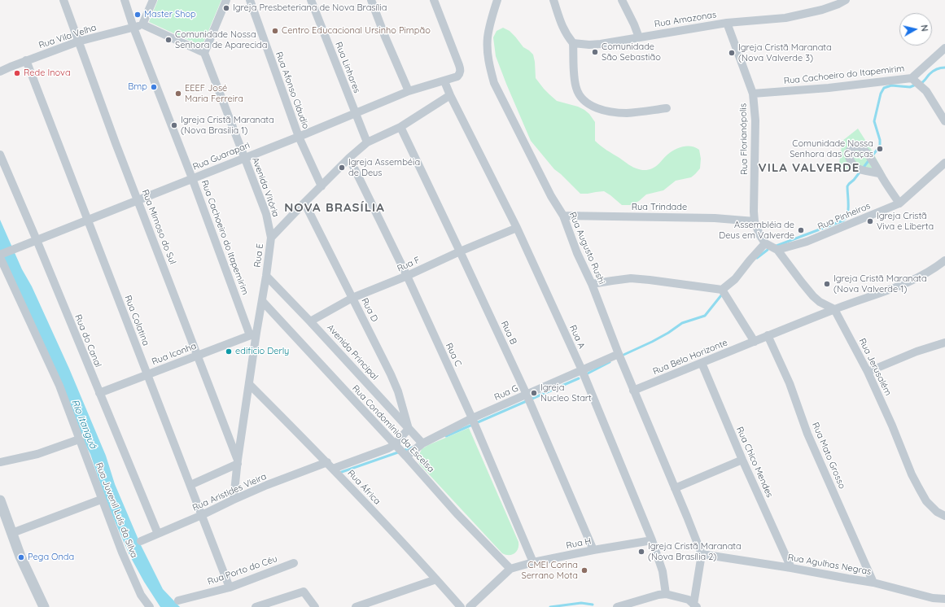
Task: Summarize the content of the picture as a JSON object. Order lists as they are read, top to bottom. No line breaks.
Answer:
{"streets":{"street":["Rua Amazonas","Rua Vila Velha","Rua Linhares","Rua Cachoeiro do Itapemirim","Rua Afonso Cláudio","Rua Florianópolis","Rua Guarapari","Avenida Vitória","Rua Trindade","Rua Pinheiros","Rua Mimoso do Sul","Rua Augusto Rushi","Rua E","Rua F","Rua D","Rua Colatina","Rua B","Rua A","Rua do Canal","Avenida Principal","Rua Iconha","Rua C","Rua Belo Horizonte","Rua Jerusalém","Rua G","Rua Condomínio da Escelsa","Rua Mato Grosso","Rua Chico Mendes","Rua África","Rua Aristides Vieira","Rua Juvenil Luís da Silva","Rua H","Rua Agulhas Negras","Rua Porto do Céu"]},"crossings":[["Rua Amazonas","Rua Florianópolis"],["Rua Vila Velha","Rua Cachoeiro do Itapemirim"],["Rua Vila Velha","Rua Mimoso do Sul"],["Rua Vila Velha","Rua Colatina"],["Rua Linhares","Rua Guarapari"],["Rua Linhares","Rua E"],["Rua Cachoeiro do Itapemirim","Rua Florianópolis"],["Rua Cachoeiro do Itapemirim","Rua Guarapari"],["Rua Cachoeiro do Itapemirim","Rua E"],["Rua Cachoeiro do Itapemirim","Rua Iconha"],["Rua Afonso Cláudio","Rua Guarapari"],["Rua Afonso Cláudio","Rua E"],["Rua Florianópolis","Rua Trindade"],["Rua Guarapari","Avenida Vitória"],["Rua Guarapari","Rua Mimoso do Sul"],["Rua Guarapari","Rua Colatina"],["Rua Guarapari","Rua do Canal"],["Rua Guarapari","Rua Juvenil Luís da Silva"],["Avenida Vitória","Rua E"],["Rua Trindade","Rua Augusto Rushi"],["Rua Mimoso do Sul","Rua E"],["Rua Mimoso do Sul","Rua Iconha"],["Rua Augusto Rushi","Rua Belo Horizonte"],["Rua Augusto Rushi","Rua G"],["Rua Augusto Rushi","Rua Agulhas Negras"],["Rua E","Rua D"],["Rua E","Rua B"],["Rua E","Rua A"],["Rua E","Avenida Principal"],["Rua E","Rua Iconha"],["Rua E","Rua C"],["Rua E","Rua Condomínio da Escelsa"],["Rua E","Rua África"],["Rua E","Rua Aristides Vieira"],["Rua F","Rua D"],["Rua F","Rua B"],["Rua F","Rua A"],["Rua F","Avenida Principal"],["Rua F","Rua C"],["Rua D","Avenida Principal"],["Rua Colatina","Rua Iconha"],["Rua Colatina","Rua Aristides Vieira"],["Rua Colatina","Rua Porto do Céu"],["Rua B","Rua G"],["Rua B","Rua H"],["Rua A","Rua G"],["Rua A","Rua H"],["Rua do Canal","Rua Iconha"],["Rua do Canal","Rua Aristides Vieira"],["Avenida Principal","Rua G"],["Rua C","Rua G"],["Rua C","Rua H"],["Rua Belo Horizonte","Rua Jerusalém"],["Rua Belo Horizonte","Rua Mato Grosso"],["Rua Belo Horizonte","Rua Chico Mendes"],["Rua G","Rua Condomínio da Escelsa"],["Rua Condomínio da Escelsa","Rua H"],["Rua Mato Grosso","Rua Agulhas Negras"],["Rua Chico Mendes","Rua Agulhas Negras"],["Rua África","Rua Aristides Vieira"]],"districts":["VILA VALVERDE","NOVA BRASÍLIA"],"water":["Rio Itanguá"],"places":["Igreja Presbeteriana de Nova Brasília","Master Shop","Centro Educacional Ursinho Pimpão","Comunidade Nossa Senhora de Aparecida","Comunidade São Sebastião","Igreja Cristã Maranata (Nova Valverde 3)","Rede Inova","Bmp","EEEF José Maria Ferreira","Igreja Cristã Maranata (Nova Brasilia 1)","Comunidade Nossa Senhora das Graças","Igreja Assembéia de Deus","Igreja Cristã Viva e Liberta","Assembléia de Deus em Valverde","Igreja Cristã Maranata (Nova Valverde 1)","edificio Derly","Igreja Nucleo Start","Igreja Cristã Maranata (Nova Brasília 2)","Pega Onda","CMEI Corina Serrano Mota"],"north":"right"}
